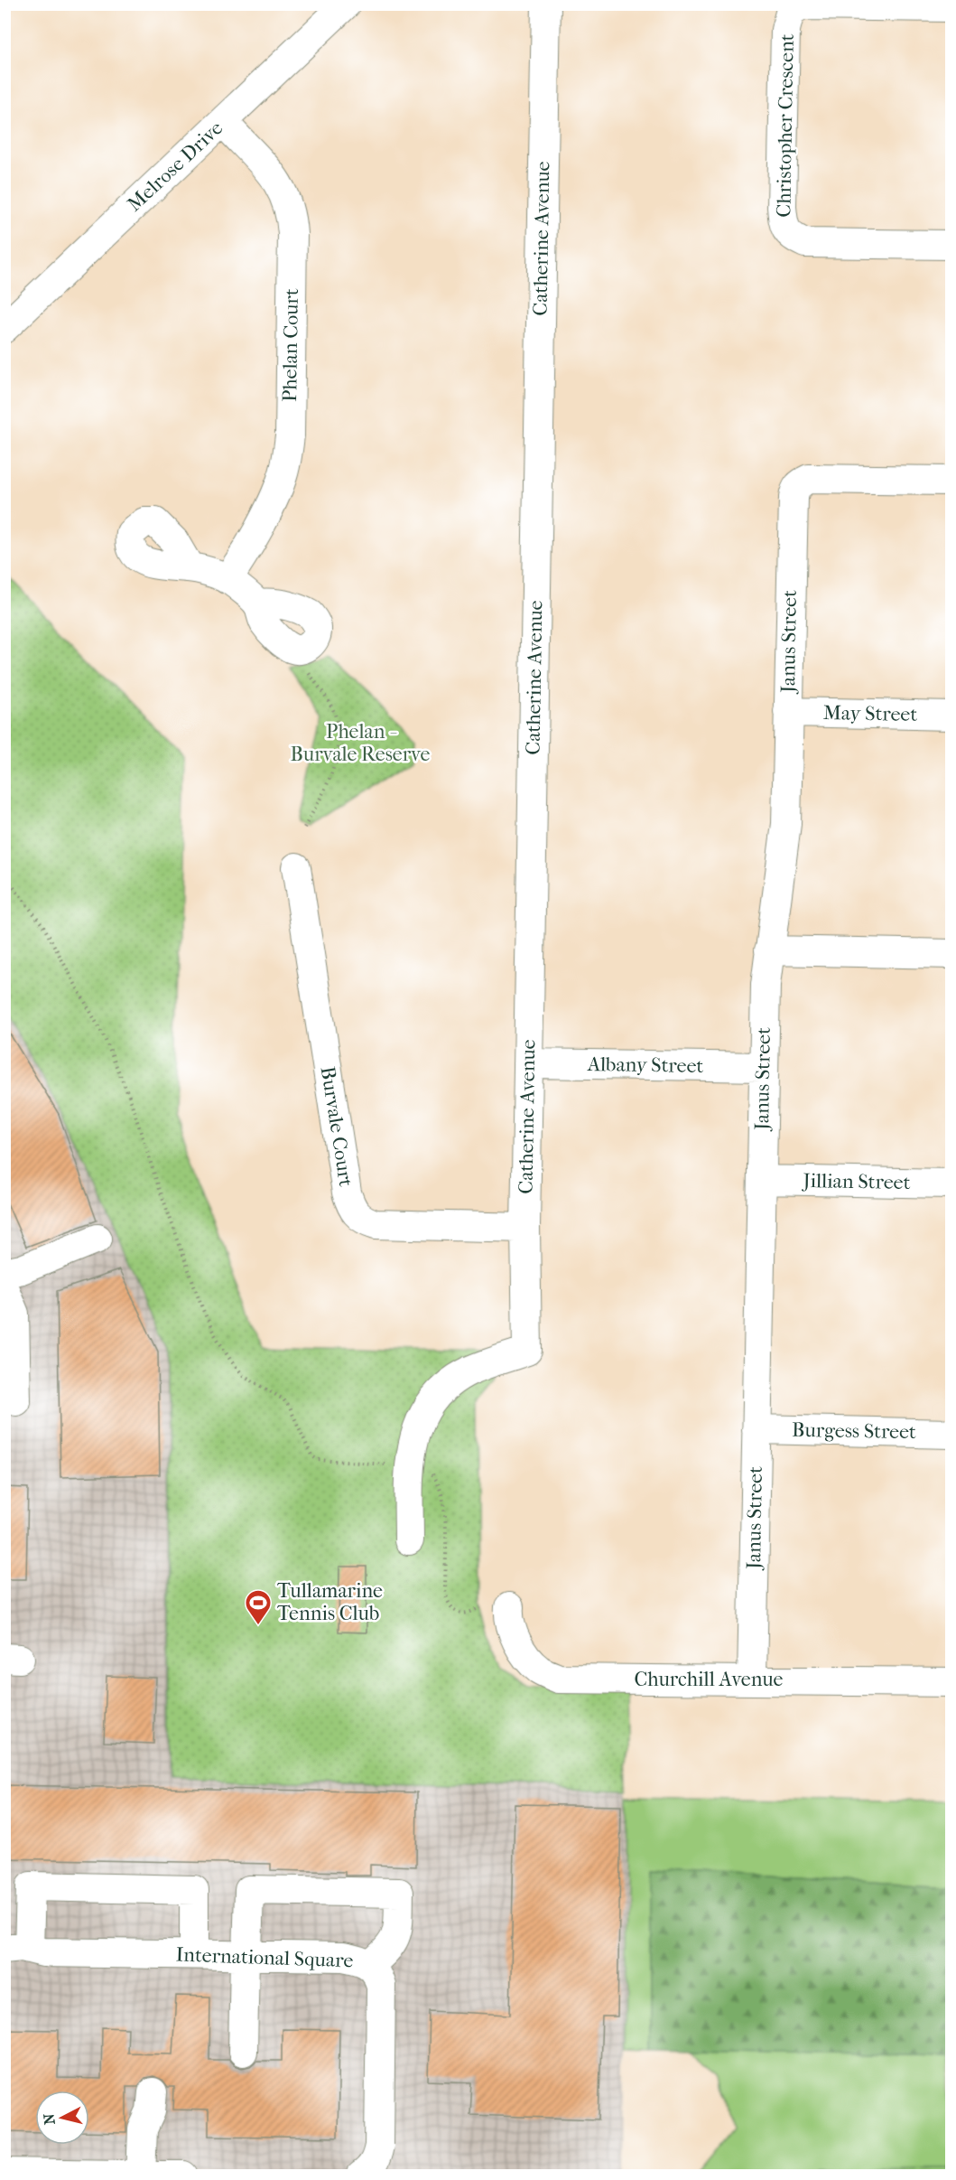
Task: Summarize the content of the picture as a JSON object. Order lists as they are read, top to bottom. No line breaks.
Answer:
{"streets":{"street":["Christopher Crescent","Melrose Drive","Catherine Avenue","Phelan Court","Janus Street","May Street","Albany Street","Burvale Court","Jillian Street","Burgess Street","Churchill Avenue","International Square"]},"crossings":[["Melrose Drive","Phelan Court"],["Catherine Avenue","Albany Street"],["Catherine Avenue","Burvale Court"],["Janus Street","May Street"],["Janus Street","Albany Street"],["Janus Street","Jillian Street"],["Janus Street","Burgess Street"],["Janus Street","Churchill Avenue"]],"parks":["Phelan - Burvale Reserve"],"places":{"sports":["Tullamarine Tennis Club"]},"north":"left"}
